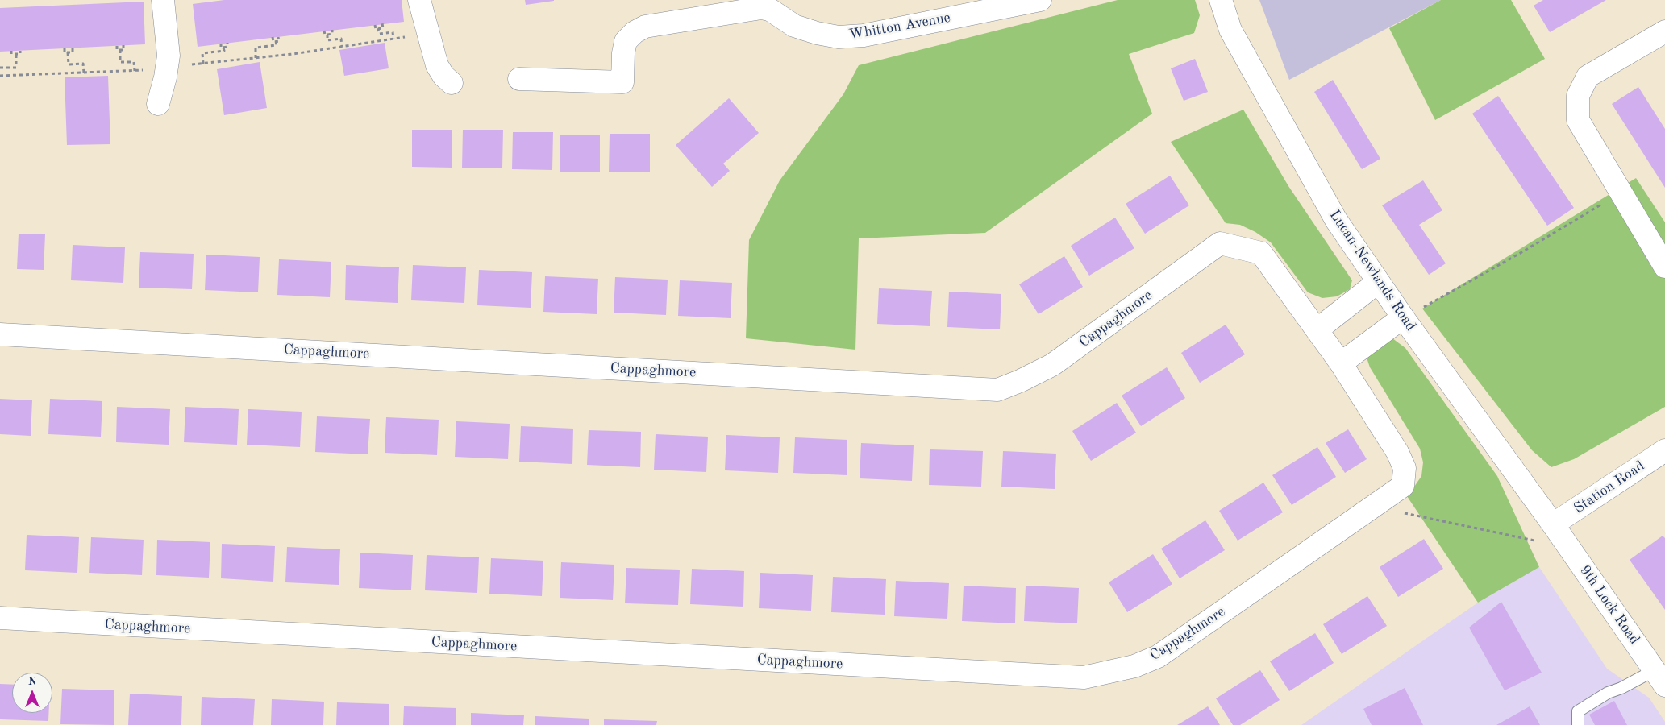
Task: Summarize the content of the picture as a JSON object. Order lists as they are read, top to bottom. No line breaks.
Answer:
{"streets":{"street":["Whitton Avenue","Lucan-Newlands Road","Cappaghmore","Station Road","9th Lock Road"]},"crossings":[["Lucan-Newlands Road","Station Road"],["Lucan-Newlands Road","9th Lock Road"],["Station Road","9th Lock Road"]],"north":"top"}
